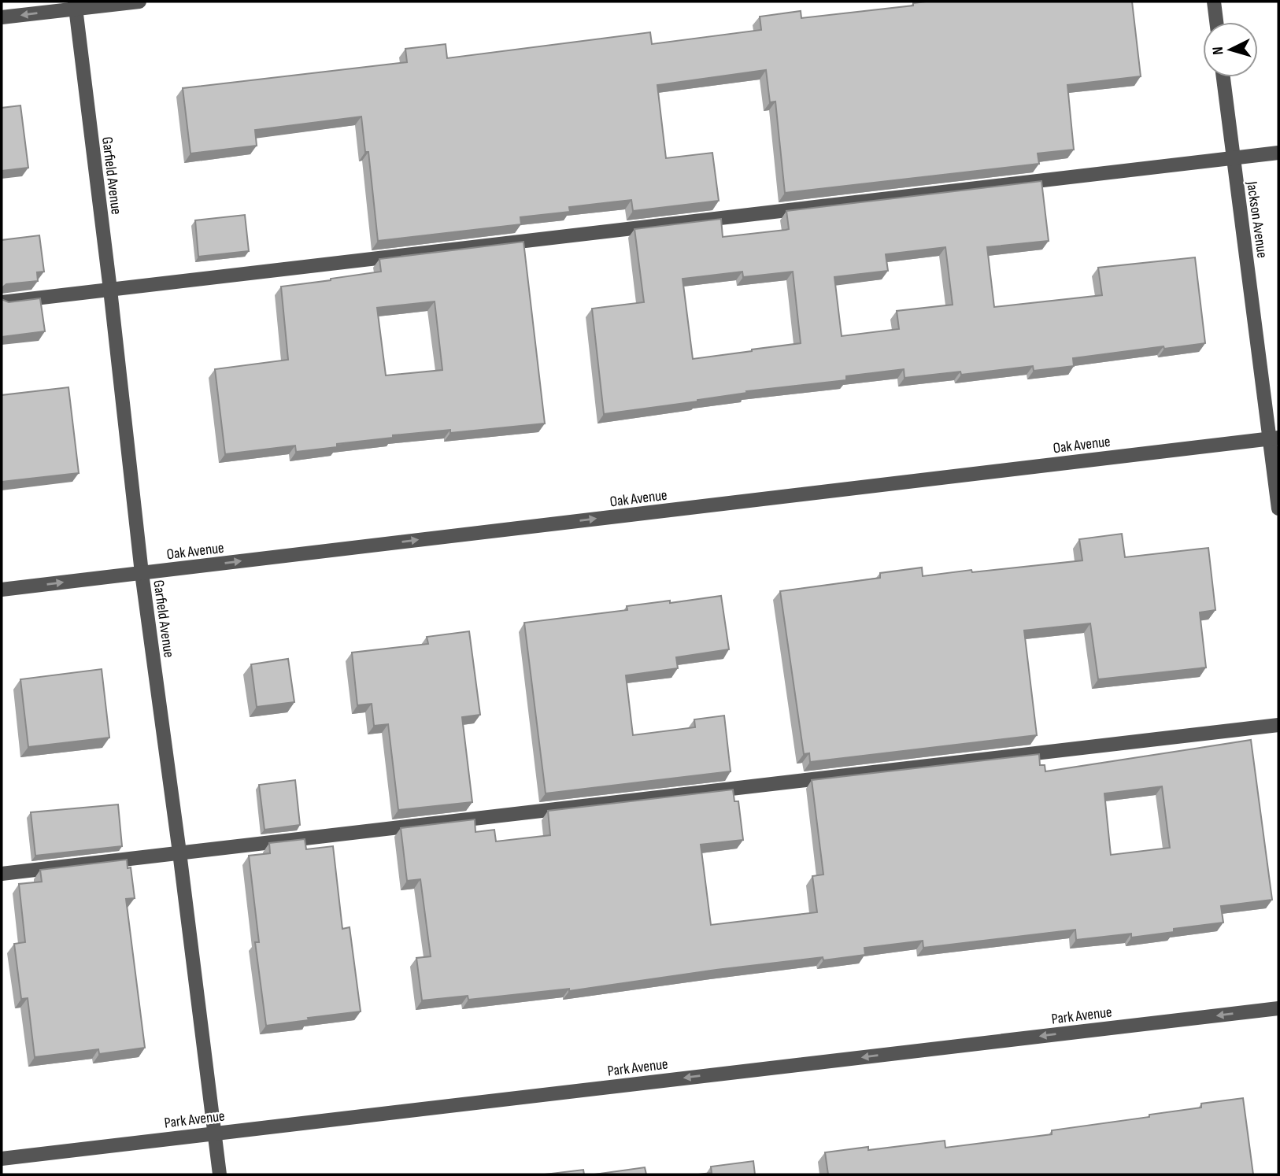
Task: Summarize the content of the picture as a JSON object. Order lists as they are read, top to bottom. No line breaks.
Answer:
{"streets":{"street":["Garfield Avenue","Jackson Avenue","Oak Avenue","Park Avenue"]},"crossings":[["Garfield Avenue","Oak Avenue"],["Garfield Avenue","Park Avenue"],["Jackson Avenue","Oak Avenue"]],"one_way":["Oak Avenue","Park Avenue"],"north":"left"}
